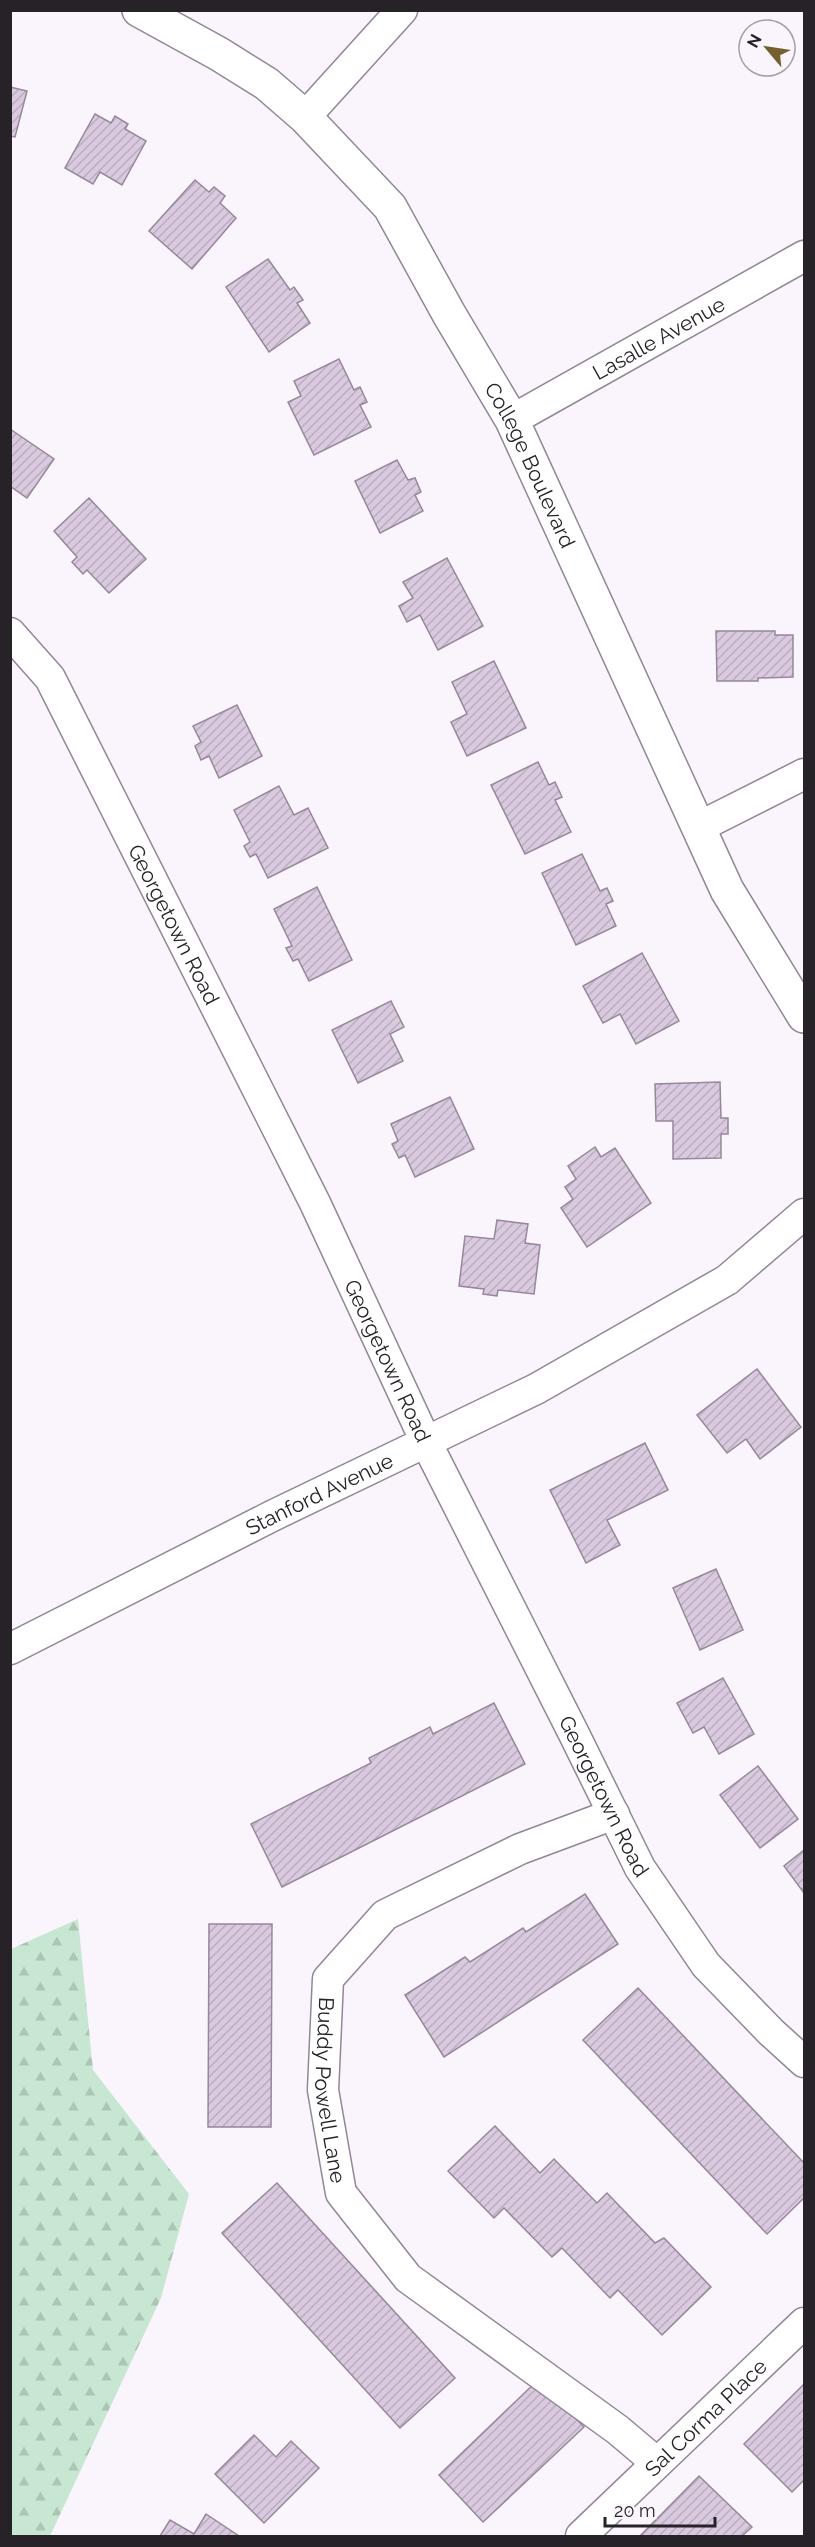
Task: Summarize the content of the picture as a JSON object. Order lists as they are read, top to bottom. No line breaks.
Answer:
{"streets":{"street":["Lasalle Avenue","College Boulevard","Georgetown Road","Stanford Avenue","Buddy Powell Lane","Sal Corma Place"]},"crossings":[["Lasalle Avenue","College Boulevard"],["Georgetown Road","Stanford Avenue"],["Georgetown Road","Buddy Powell Lane"],["Buddy Powell Lane","Sal Corma Place"]],"scale_bar":"20 m","north":"top left"}
